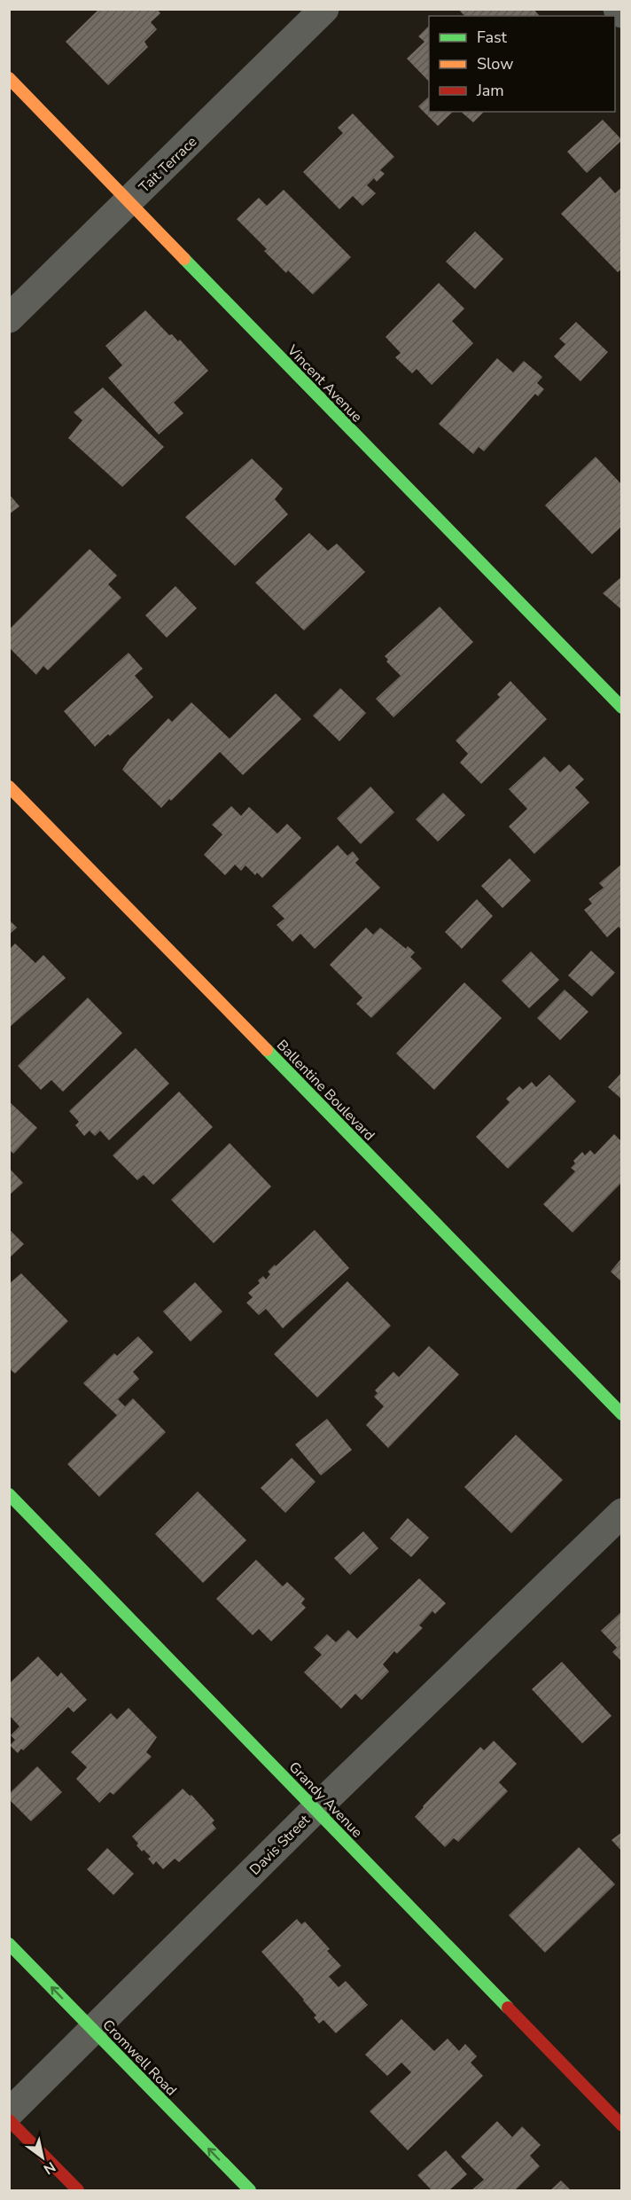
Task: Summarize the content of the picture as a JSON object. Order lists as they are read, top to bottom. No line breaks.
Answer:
{"streets":{"street":["Tait Terrace","Vincent Avenue","Ballentine Boulevard","Grandy Avenue","Davis Street","Cromwell Road"]},"crossings":[["Tait Terrace","Vincent Avenue"],["Grandy Avenue","Davis Street"],["Davis Street","Cromwell Road"]],"one_way":["Cromwell Road"],"legend":["Fast","Slow","Jam"],"north":"bottom right"}
